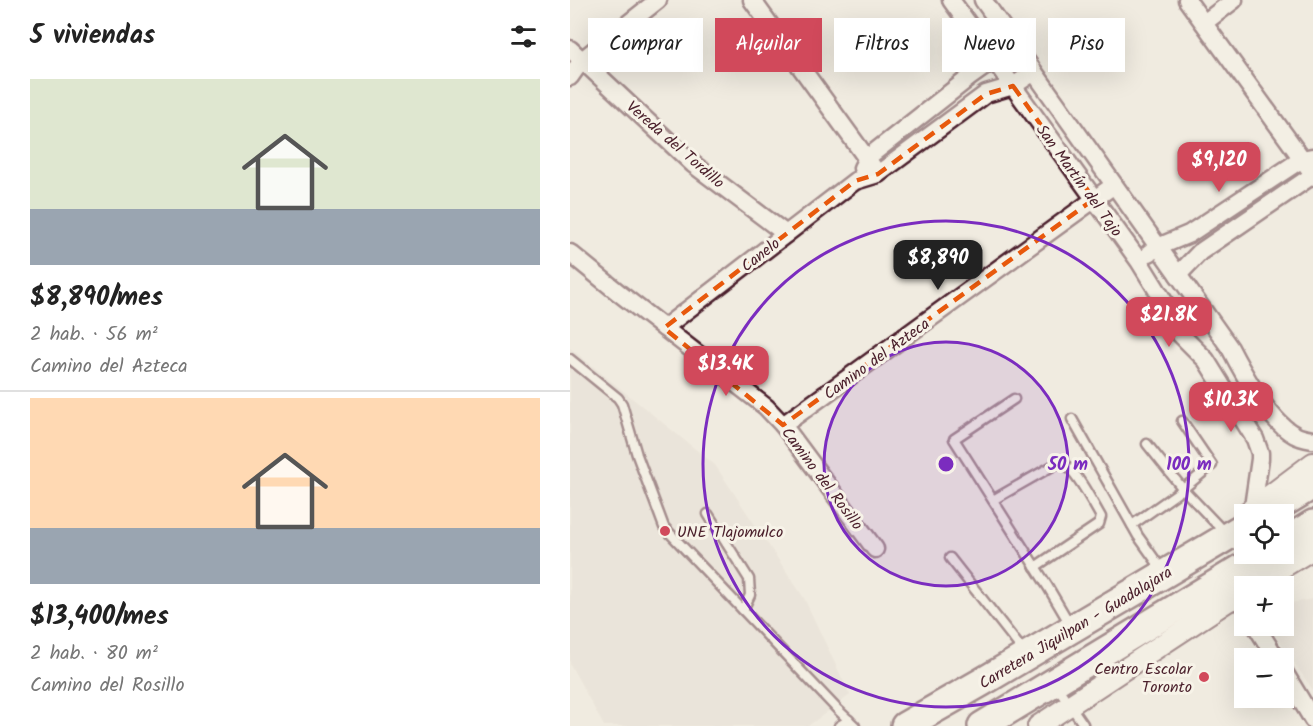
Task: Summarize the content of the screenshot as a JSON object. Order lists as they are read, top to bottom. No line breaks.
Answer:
{"streets":{"highway":["Carretera Jiquilpan - Guadalajara"],"street":["Vereda del Tordillo","San Martín del Tajo","Canelo","Camino del Azteca","Camino del Rosillo"]},"crossings":[["Vereda del Tordillo","Canelo"],["San Martín del Tajo","Canelo"],["San Martín del Tajo","Camino del Azteca"],["Canelo","Camino del Rosillo"],["Camino del Azteca","Camino del Rosillo"]],"places":["UNE Tlajomulco","Centro Escolar Toronto"],"page":{"heading":"5 viviendas","chip":["Comprar","Alquilar","Filtros","Nuevo","Piso"],"list":[{"name":"$8,890/mes","note":"2 hab. · 56 m² · Camino del Azteca"},{"name":"$13,400/mes","note":"2 hab. · 80 m² · Camino del Rosillo"}],"price":["$9,120","$8,890","$21.8K","$13.4K","$10.3K"],"map_buttons":["+","−"]},"rings":["50 m","100 m"]}
